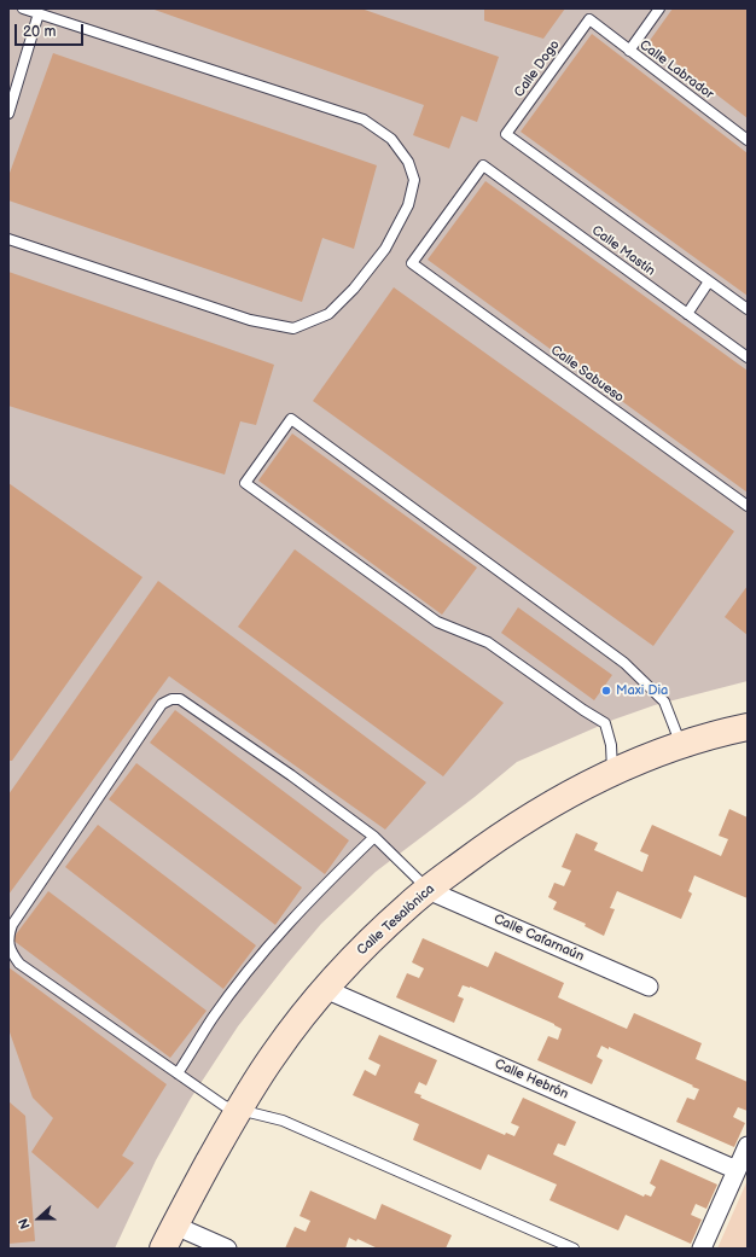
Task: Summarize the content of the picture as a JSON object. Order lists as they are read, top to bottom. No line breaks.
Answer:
{"streets":{"street":["Calle Tesalónica","Calle Cafarnaún","Calle Hebrón"],"lane":["Calle Dogo","Calle Labrador","Calle Mastín","Calle Sabueso"]},"crossings":[["Calle Dogo","Calle Labrador"],["Calle Dogo","Calle Mastín"],["Calle Mastín","Calle Sabueso"],["Calle Tesalónica","Calle Cafarnaún"],["Calle Tesalónica","Calle Hebrón"]],"places":["Maxi Dia"],"scale_bar":"20 m","north":"left"}
